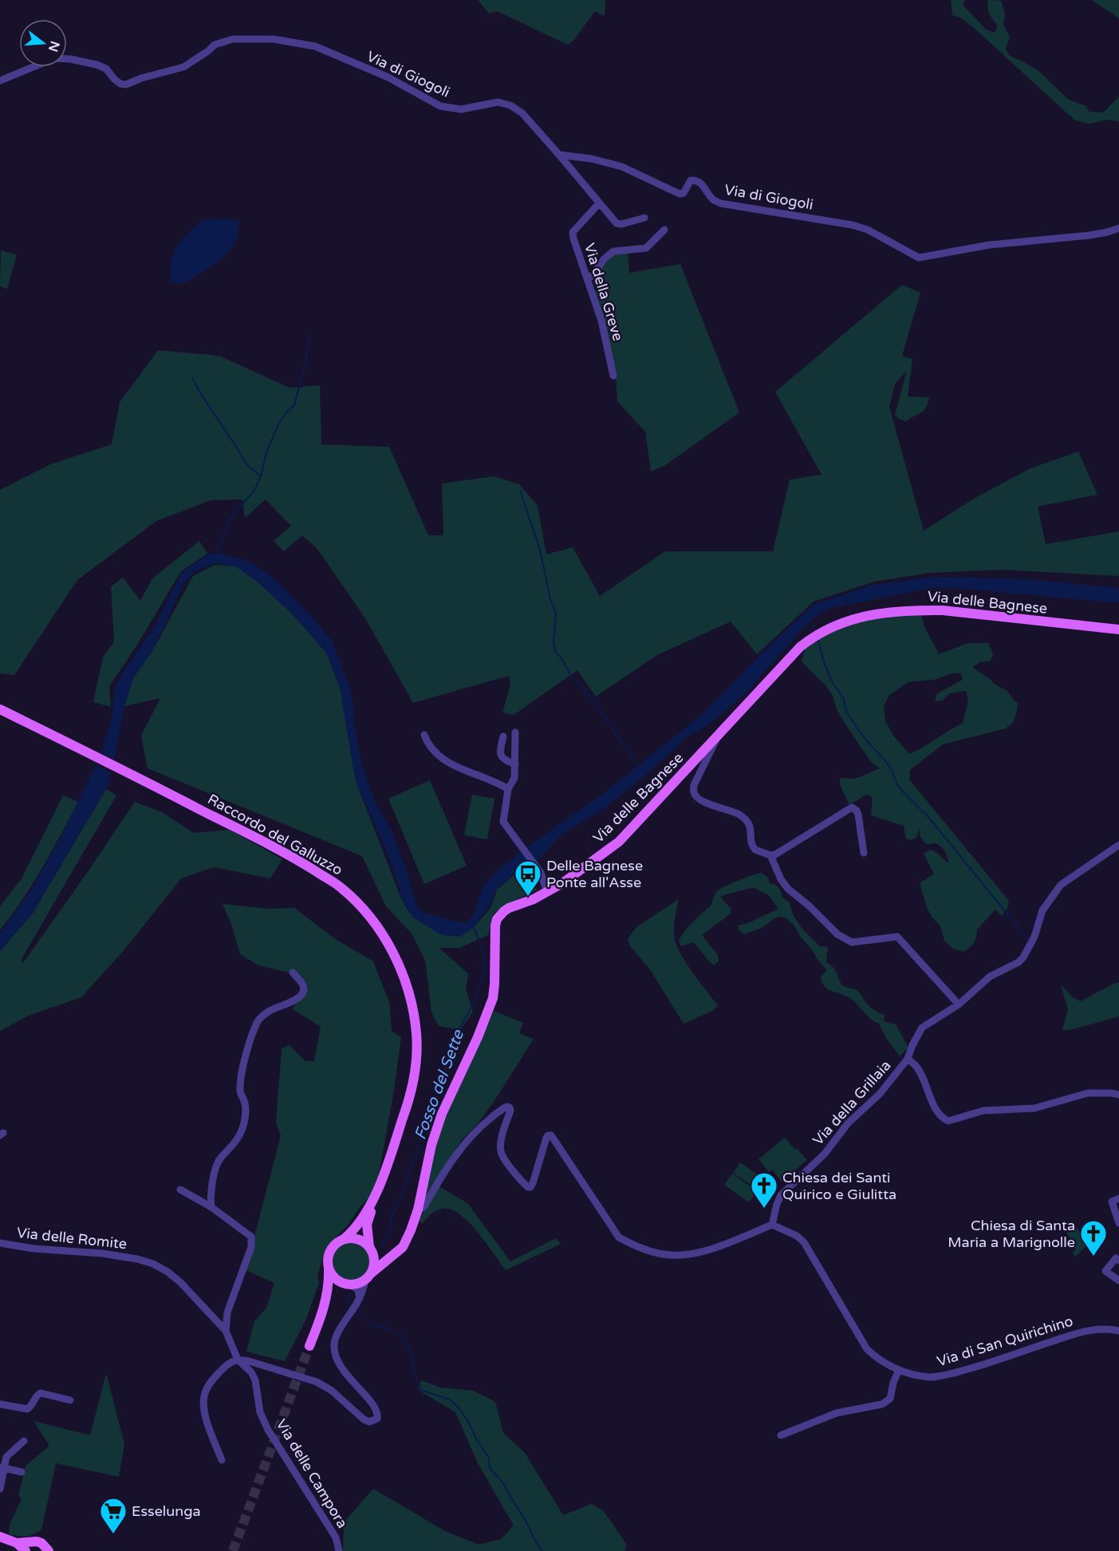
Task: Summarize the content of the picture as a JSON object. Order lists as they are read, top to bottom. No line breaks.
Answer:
{"streets":{"main road":["Via delle Bagnese","Raccordo del Galluzzo"],"street":["Via di Giogoli","Via della Greve","Via della Grillaia","Via delle Romite","Via di San Quirichino","Via delle Campora"]},"crossings":[["Via delle Bagnese","Raccordo del Galluzzo"],["Via della Grillaia","Via di San Quirichino"],["Via delle Romite","Via delle Campora"]],"water":["Fosso del Sette"],"places":{"bus stop":["Delle Bagnese Ponte all'Asse"],"church":["Chiesa dei Santi Quirico e Giulitta","Chiesa di Santa Maria a Marignolle"],"supermarket":["Esselunga"]},"north":"right"}
